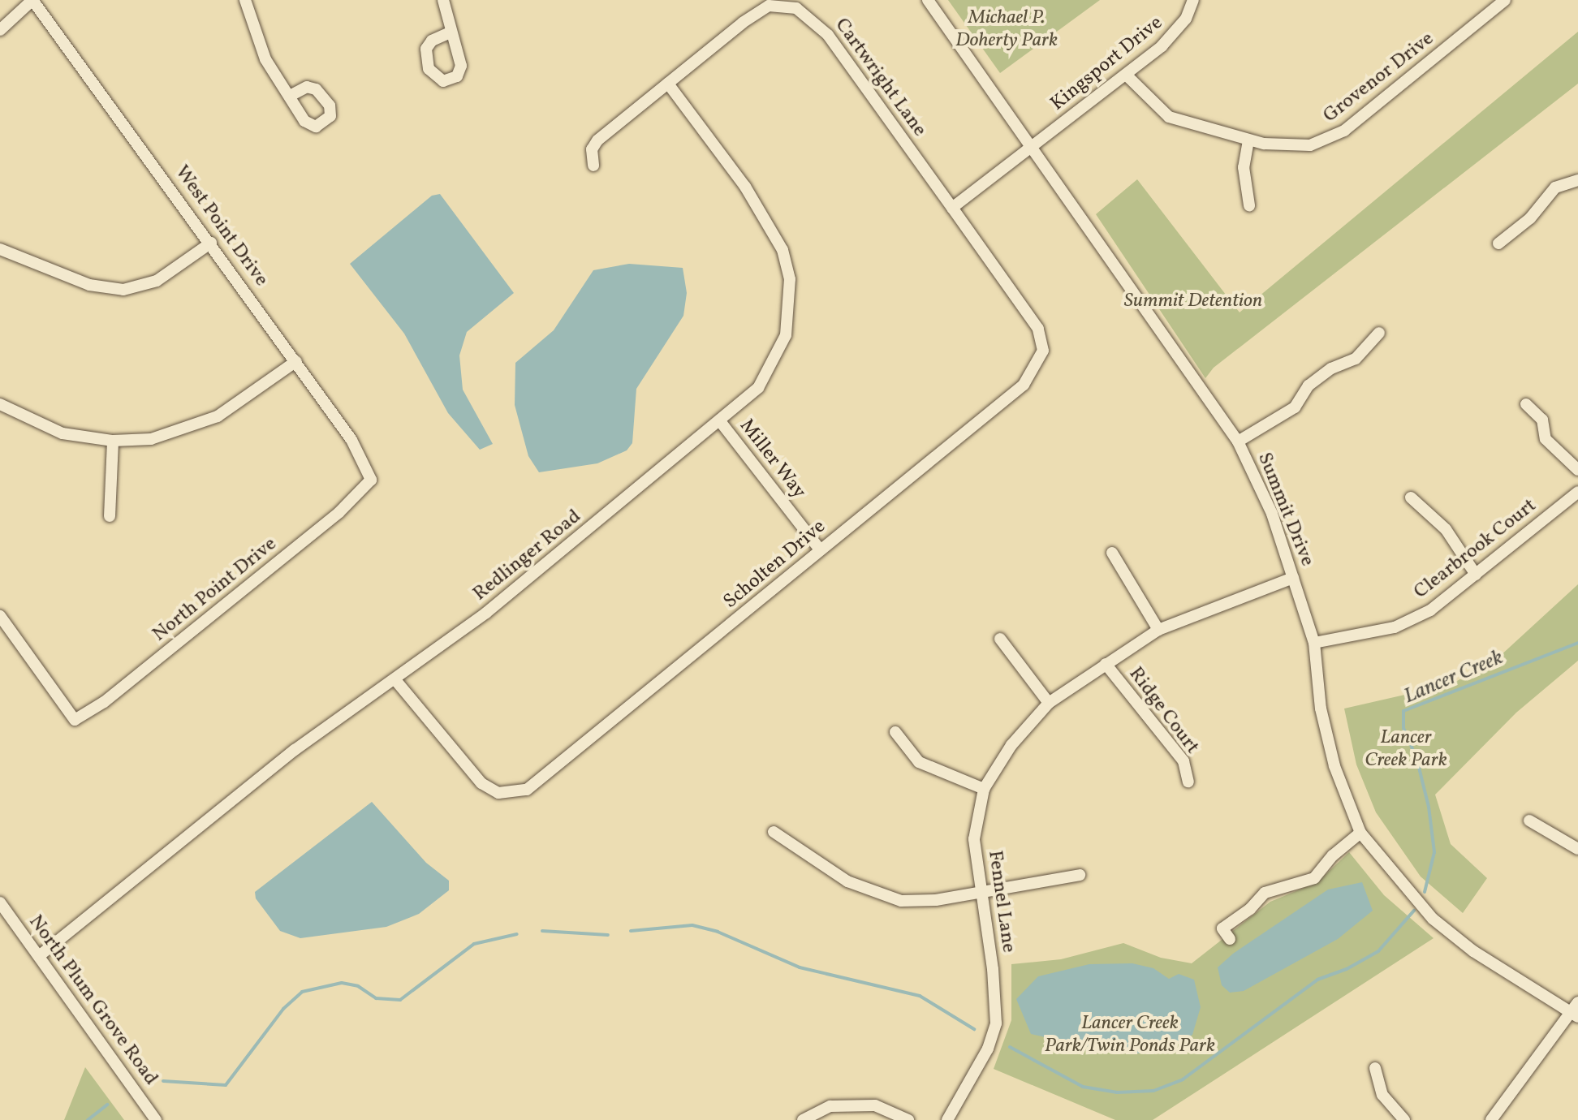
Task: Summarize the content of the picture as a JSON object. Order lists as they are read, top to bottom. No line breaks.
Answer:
{"streets":{"street":["Kingsport Drive","Cartwright Lane","Grovenor Drive","West Point Drive","Miller Way","Summit Drive","Clearbrook Court","Redlinger Road","Scholten Drive","North Point Drive","Ridge Court","Fennel Lane","North Plum Grove Road"]},"crossings":[["Kingsport Drive","Cartwright Lane"],["Kingsport Drive","Grovenor Drive"],["Kingsport Drive","Summit Drive"],["Kingsport Drive","Scholten Drive"],["Cartwright Lane","Redlinger Road"],["Cartwright Lane","Scholten Drive"],["West Point Drive","North Point Drive"],["Miller Way","Redlinger Road"],["Miller Way","Scholten Drive"],["Summit Drive","Clearbrook Court"],["Summit Drive","Fennel Lane"],["Redlinger Road","Scholten Drive"],["Redlinger Road","North Plum Grove Road"],["Ridge Court","Fennel Lane"]],"water":["Lancer Creek"],"parks":["Michael P. Doherty Park","Summit Detention","Lancer Creek Park","Lancer Creek Park/Twin Ponds Park"]}
